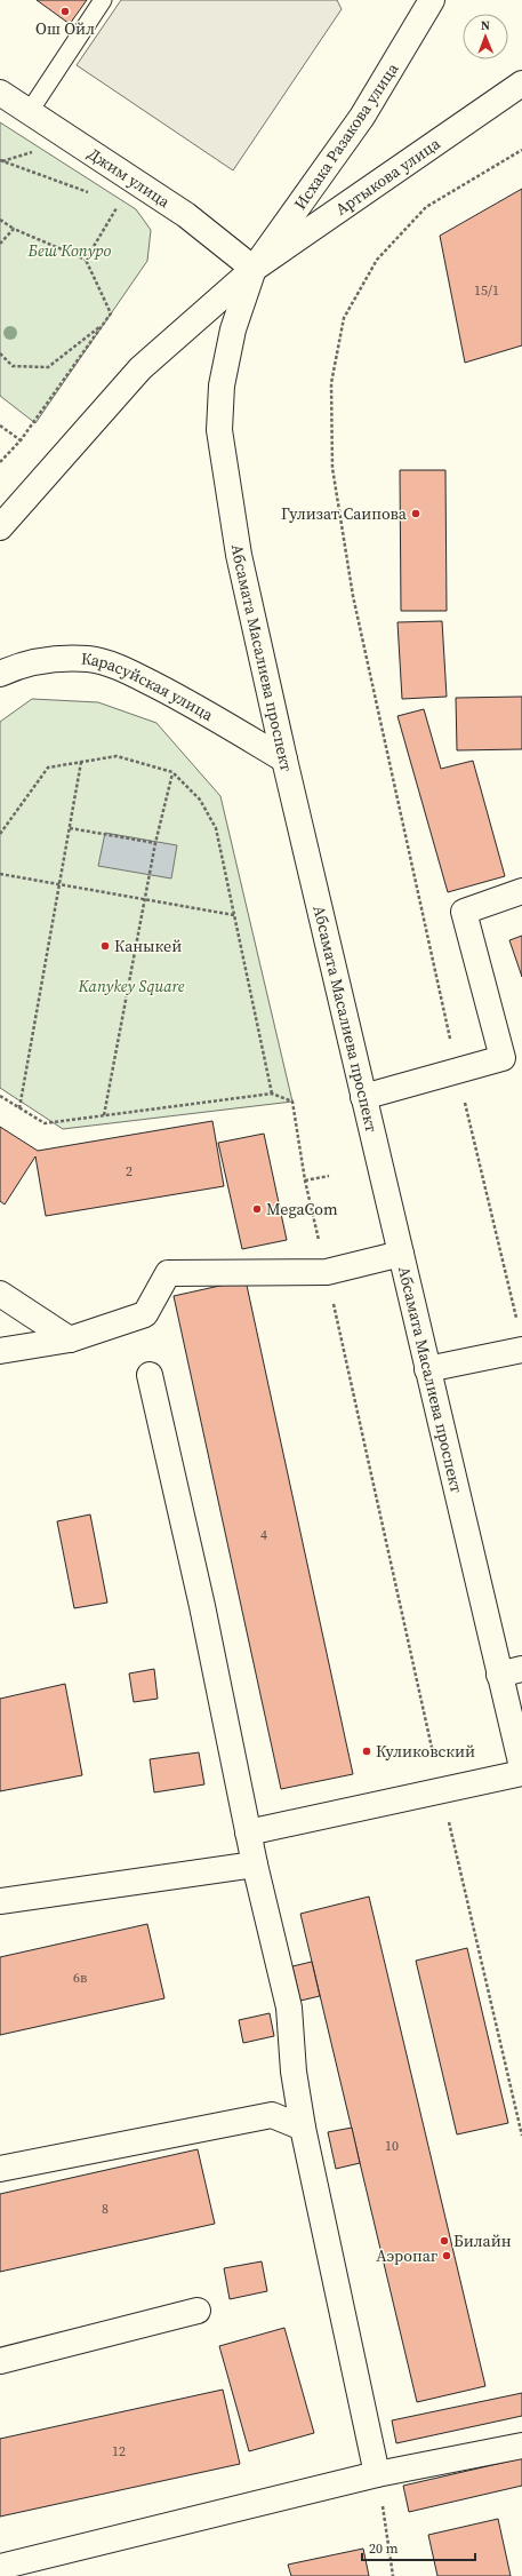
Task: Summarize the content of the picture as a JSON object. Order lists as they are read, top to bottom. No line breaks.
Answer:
{"streets":{"street":["Исхака Разакова улица","Артыкова улица","Джим улица","Абсамата Масалиева проспект","Карасуйская улица"]},"crossings":[["Исхака Разакова улица","Артыкова улица"],["Исхака Разакова улица","Джим улица"],["Исхака Разакова улица","Абсамата Масалиева проспект"],["Артыкова улица","Джим улица"],["Артыкова улица","Абсамата Масалиева проспект"],["Джим улица","Абсамата Масалиева проспект"],["Абсамата Масалиева проспект","Карасуйская улица"]],"parks":["Беш Копуро","Kanykey Square"],"places":["Ош Ойл","Гулизат Саипова","Каныкей","MegaCom","Куликовский","Билайн","Аэропаг"],"house_numbers":["15/1","2","4","6в","10","8","12"],"scale_bar":"20 m","north":"top"}
